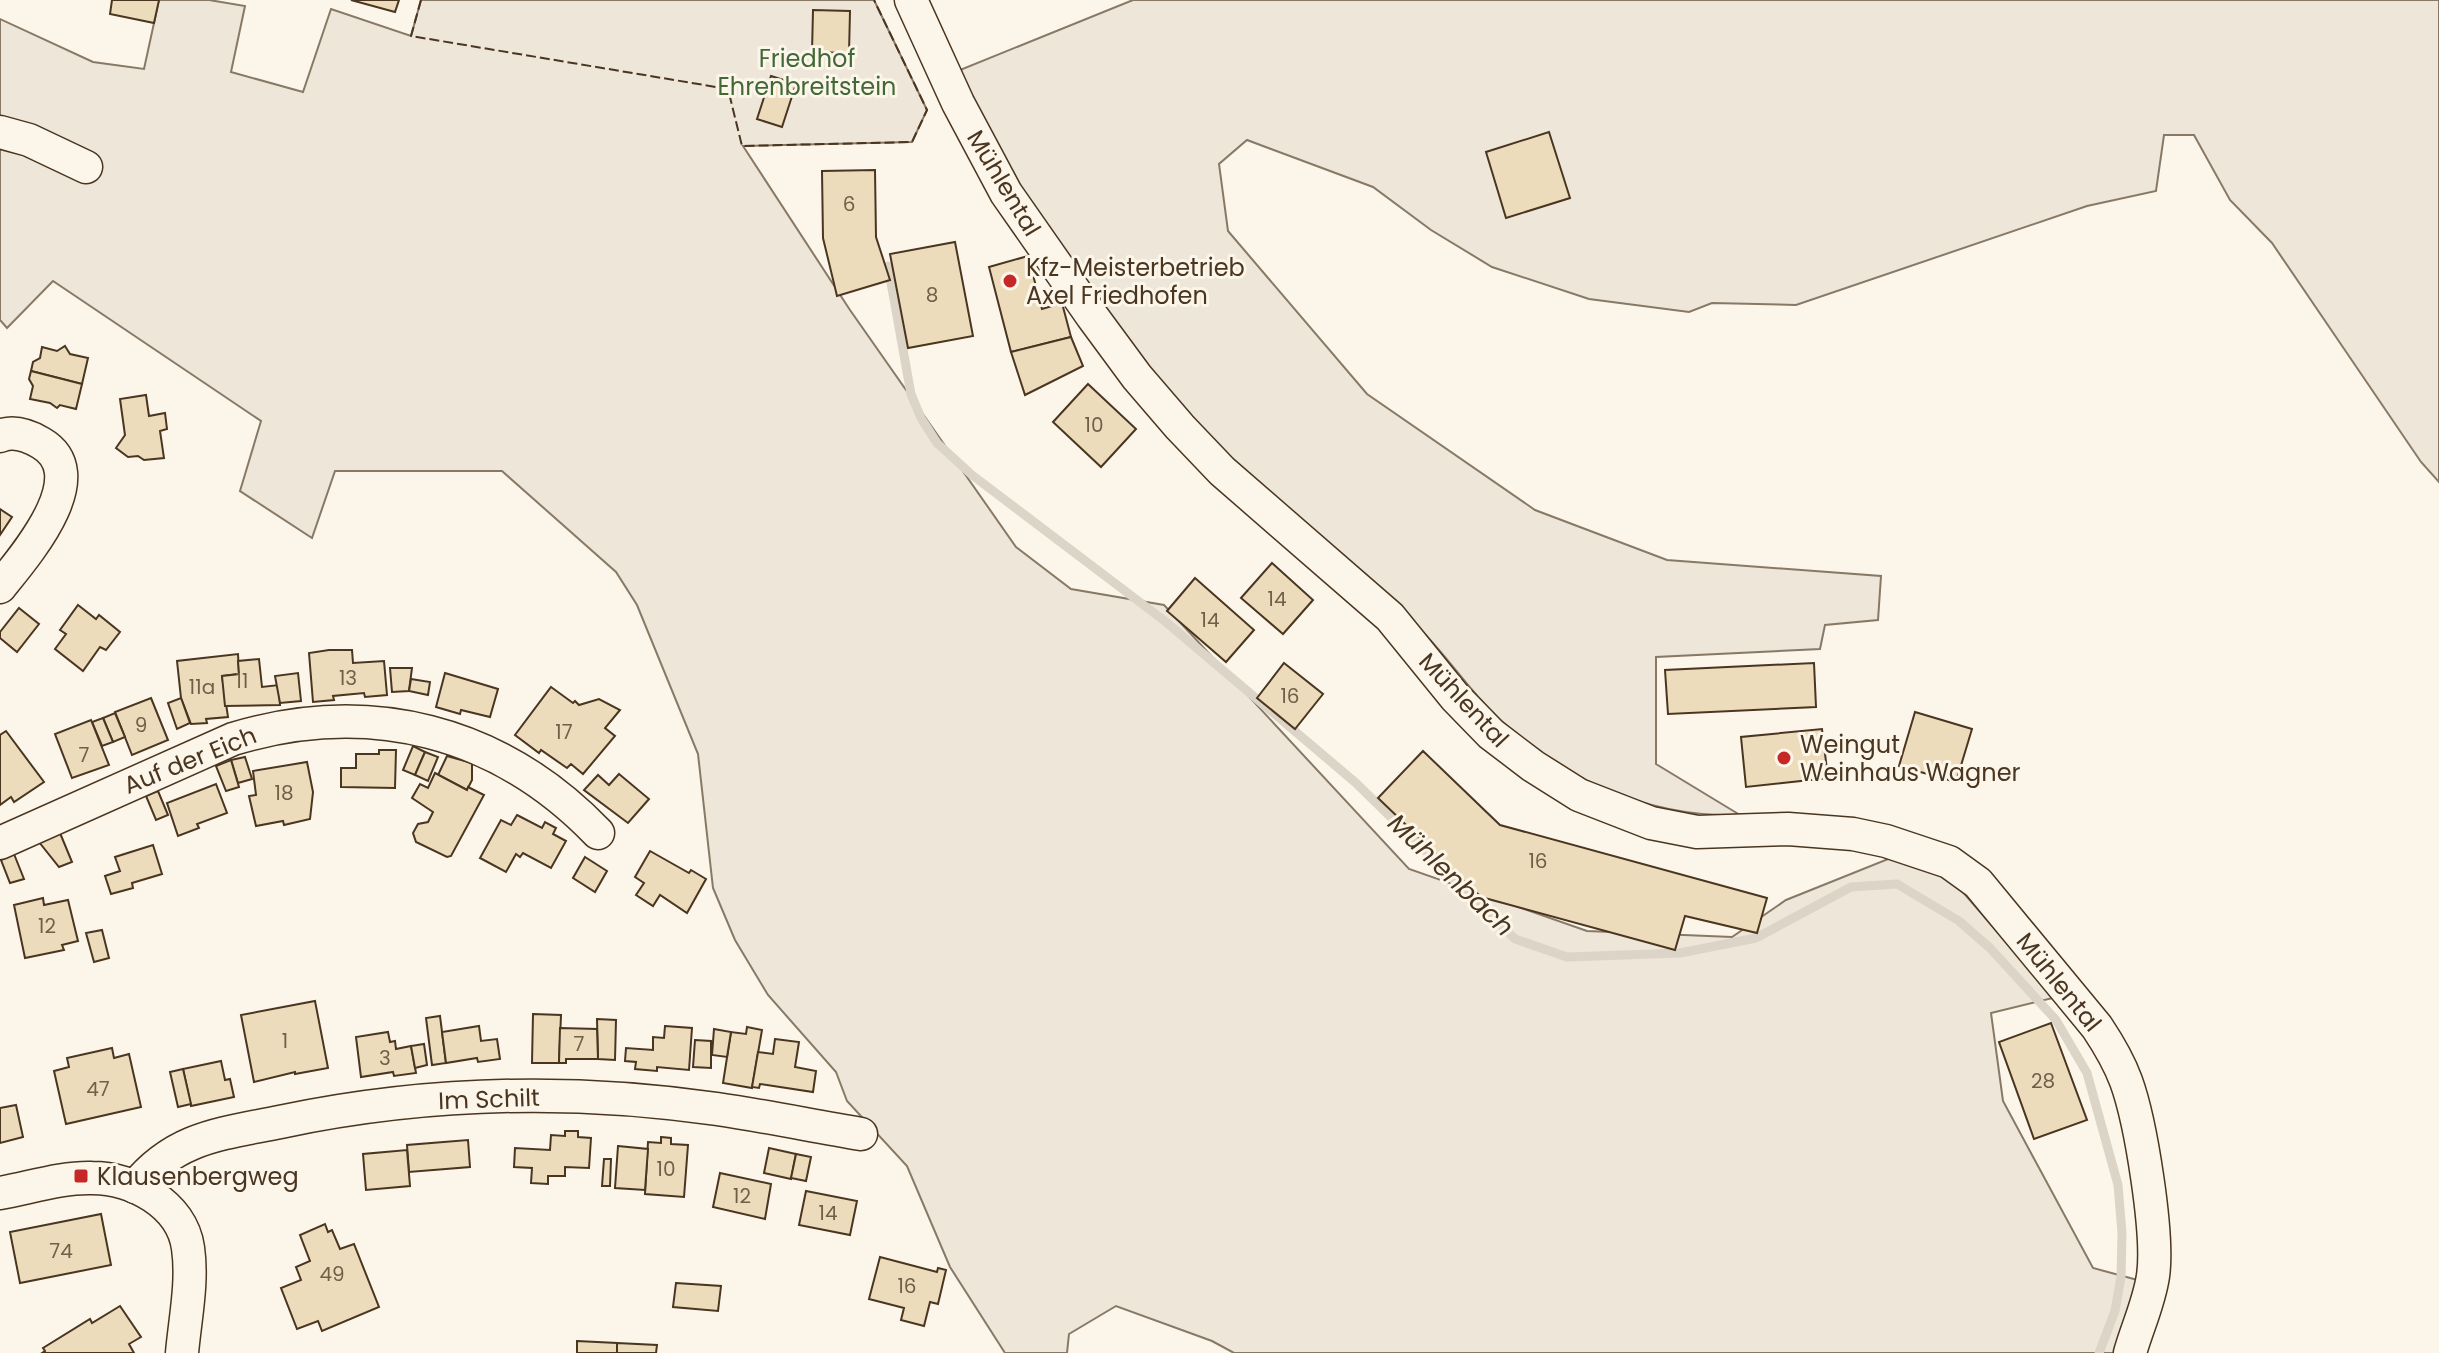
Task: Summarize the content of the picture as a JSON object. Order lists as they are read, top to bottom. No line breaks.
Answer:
{"streets":{"street":["Mühlental","Auf der Eich","Im Schilt"]},"water":["Mühlenbach"],"parks":["Friedhof Ehrenbreitstein"],"places":{"other":["Kfz-Meisterbetrieb Axel Friedhofen","Weingut Weinhaus Wagner"],"transit":["Klausenbergweg"]},"house_numbers":["6","8","10","14","14","13","11","11a","16","9","17","7","18","16","12","1","7","3","28","47","10","12","14","74","49","16"]}
